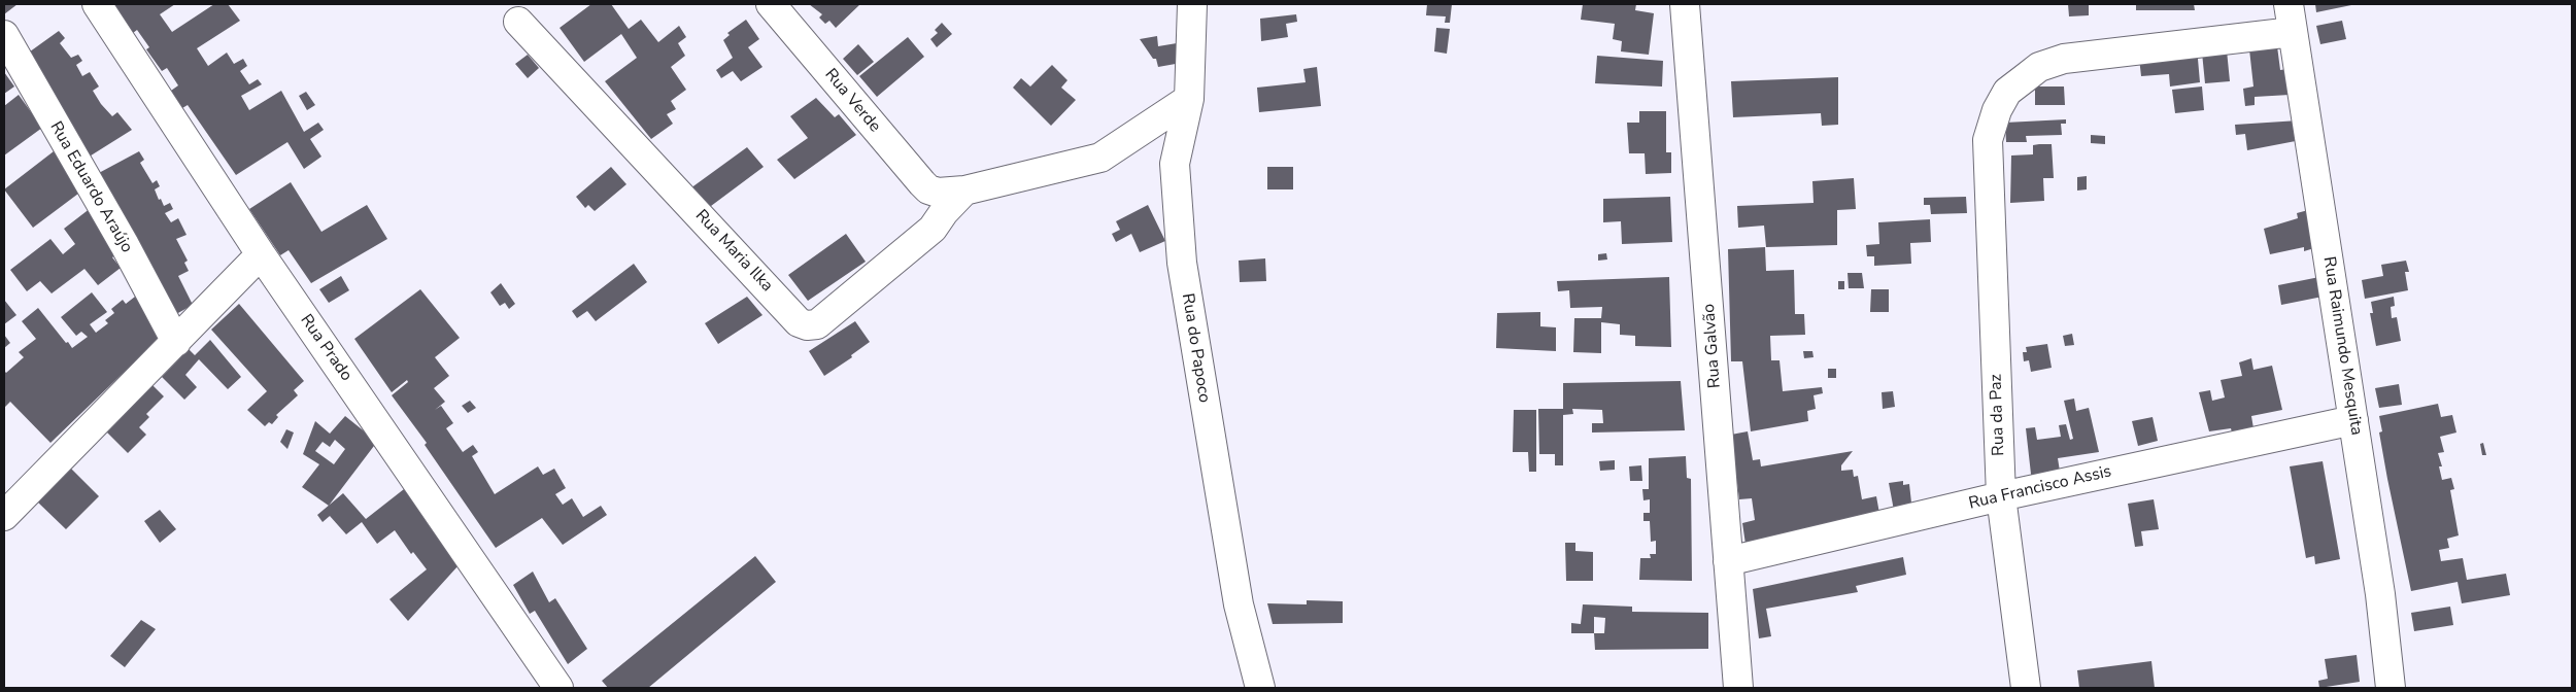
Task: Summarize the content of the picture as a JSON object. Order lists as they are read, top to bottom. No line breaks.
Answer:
{"streets":{"street":["Rua Verde","Rua Eduardo Araújo","Rua Maria Ilka","Rua Galvão","Rua Raimundo Mesquita","Rua Prado","Rua do Papoco","Rua da Paz","Rua Francisco Assis"]},"crossings":[["Rua Verde","Rua Maria Ilka"],["Rua Galvão","Rua Francisco Assis"],["Rua Raimundo Mesquita","Rua da Paz"],["Rua Raimundo Mesquita","Rua Francisco Assis"],["Rua da Paz","Rua Francisco Assis"]]}
